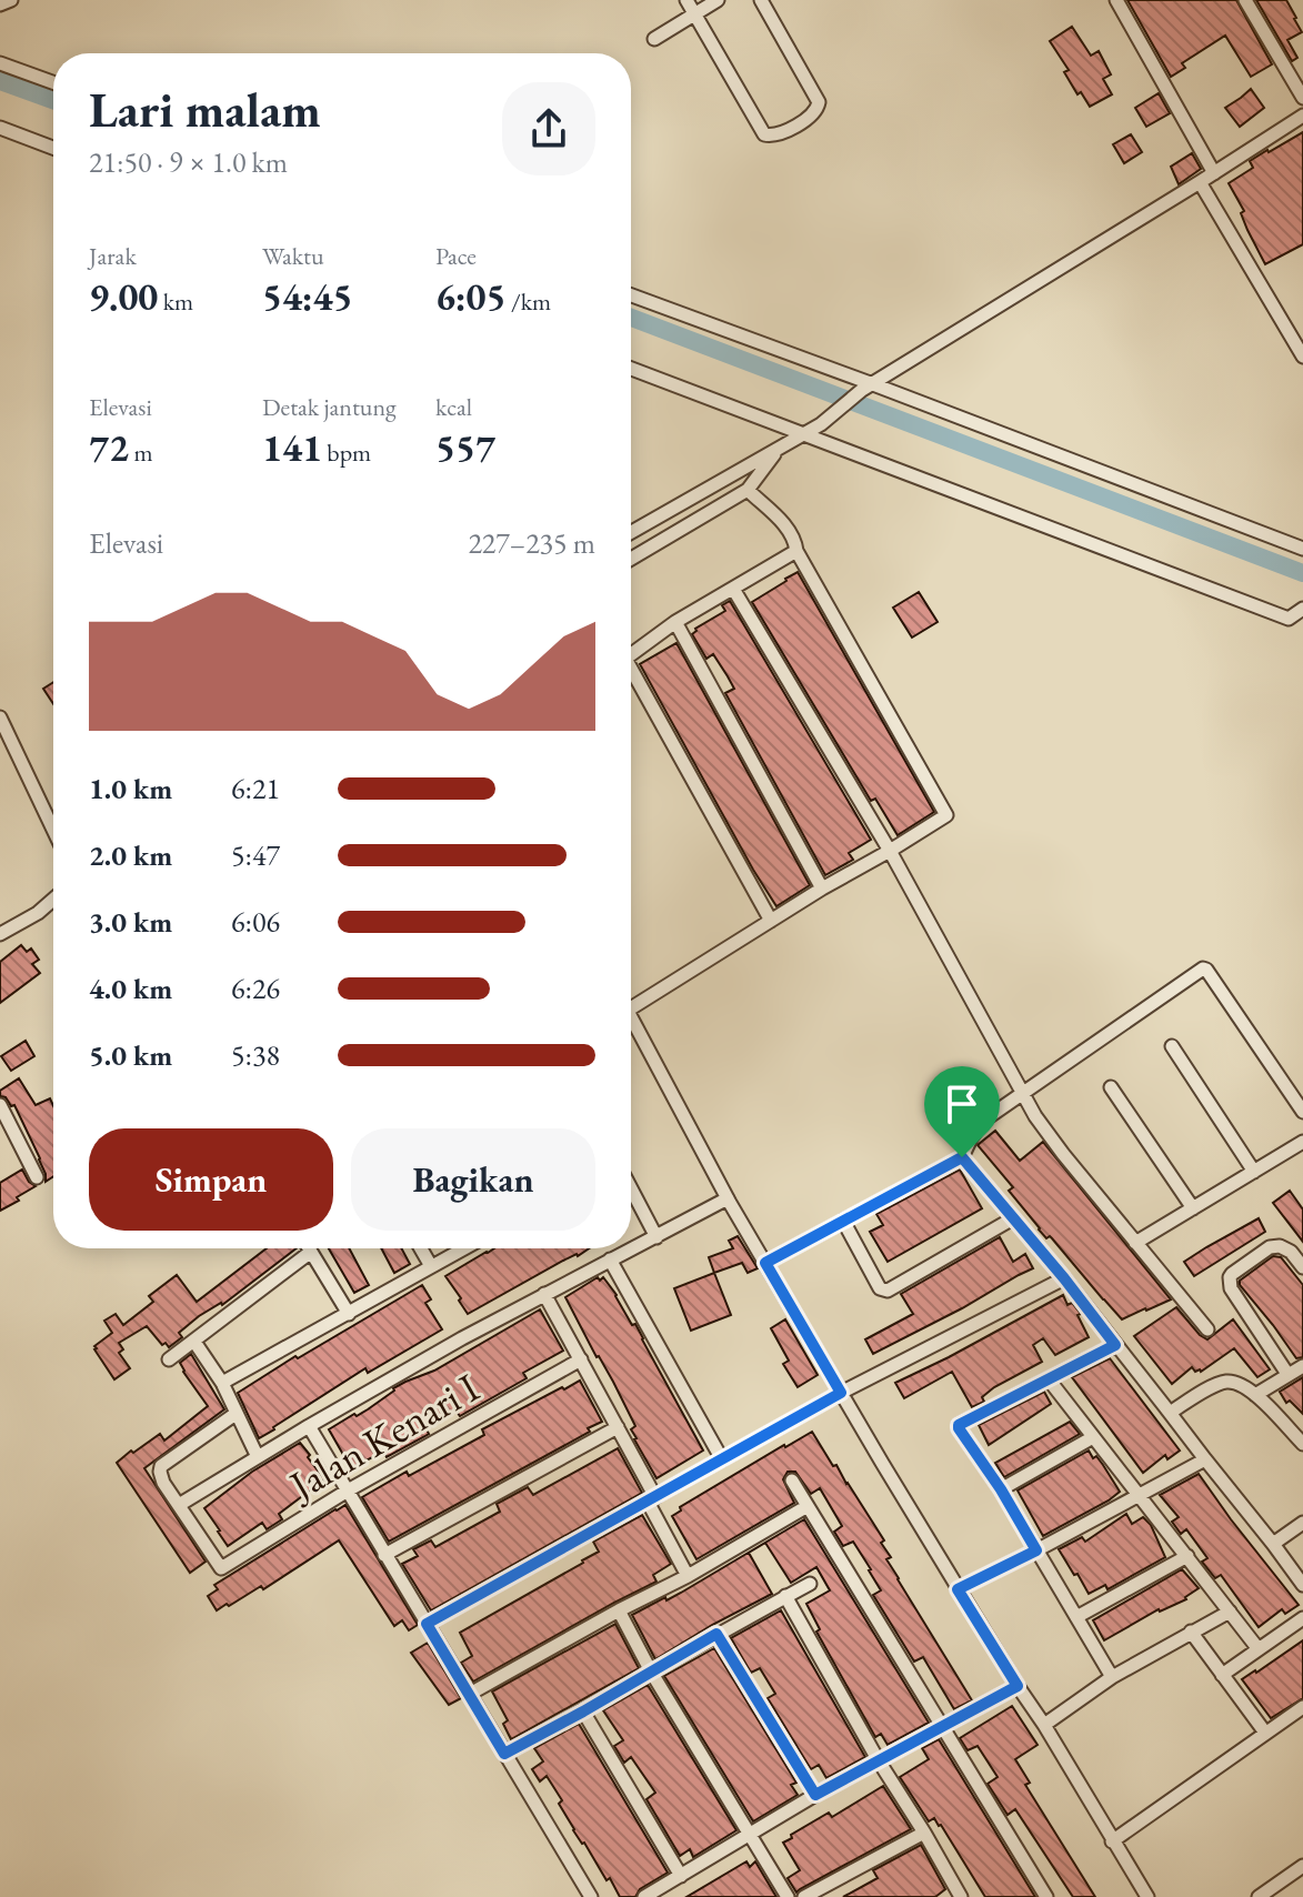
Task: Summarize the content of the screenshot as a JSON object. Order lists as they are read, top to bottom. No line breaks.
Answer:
{"streets":{"street":["Jalan Kenari I"]},"page":{"heading":["Lari malam","21:50 · 9 × 1.0 km"],"stats":[["Jarak","9.00 km"],["Waktu","54:45"],["Pace","6:05 /km"],["Elevasi","72 m"],["Detak jantung","141 bpm"],["kcal","557"]],"chart":["Elevasi","227–235 m"],"list":[{"name":"1.0 km","note":"6:21"},{"name":"2.0 km","note":"5:47"},{"name":"3.0 km","note":"6:06"},{"name":"4.0 km","note":"6:26"},{"name":"5.0 km","note":"5:38"}],"buttons":["Simpan","Bagikan"]}}
